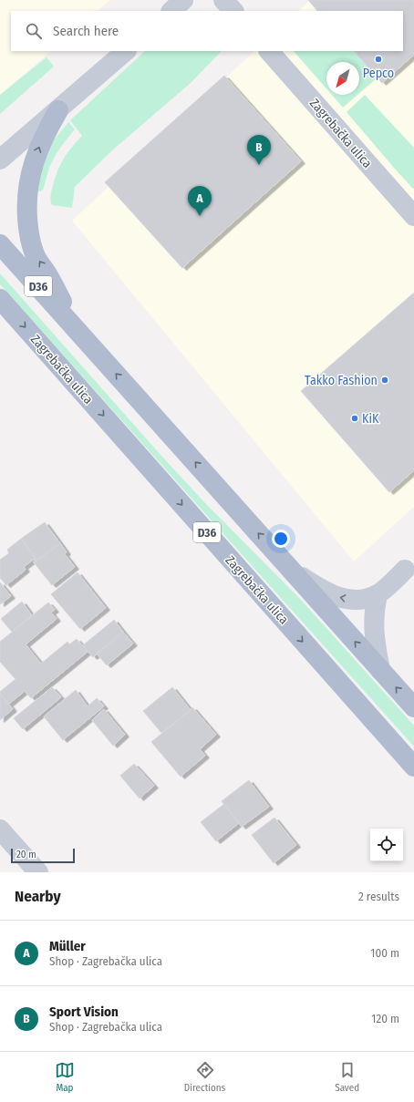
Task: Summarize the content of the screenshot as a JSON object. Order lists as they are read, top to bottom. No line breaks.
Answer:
{"streets":{"main road":["Zagrebačka ulica","D36"]},"one_way":["Zagrebačka ulica"],"places":["Pepco","Takko Fashion","KiK"],"scale_bar":"20 m","north":"bottom left","page":{"search":"Search here","pins":["B","A"],"scale":"20 m","heading":["Nearby","2 results"],"list":[{"mark":"A","name":"Müller","note":"Shop · Zagrebačka ulica","value":"100 m"},{"mark":"B","name":"Sport Vision","note":"Shop · Zagrebačka ulica","value":"120 m"}],"nav":["Map","Directions","Saved"]}}
